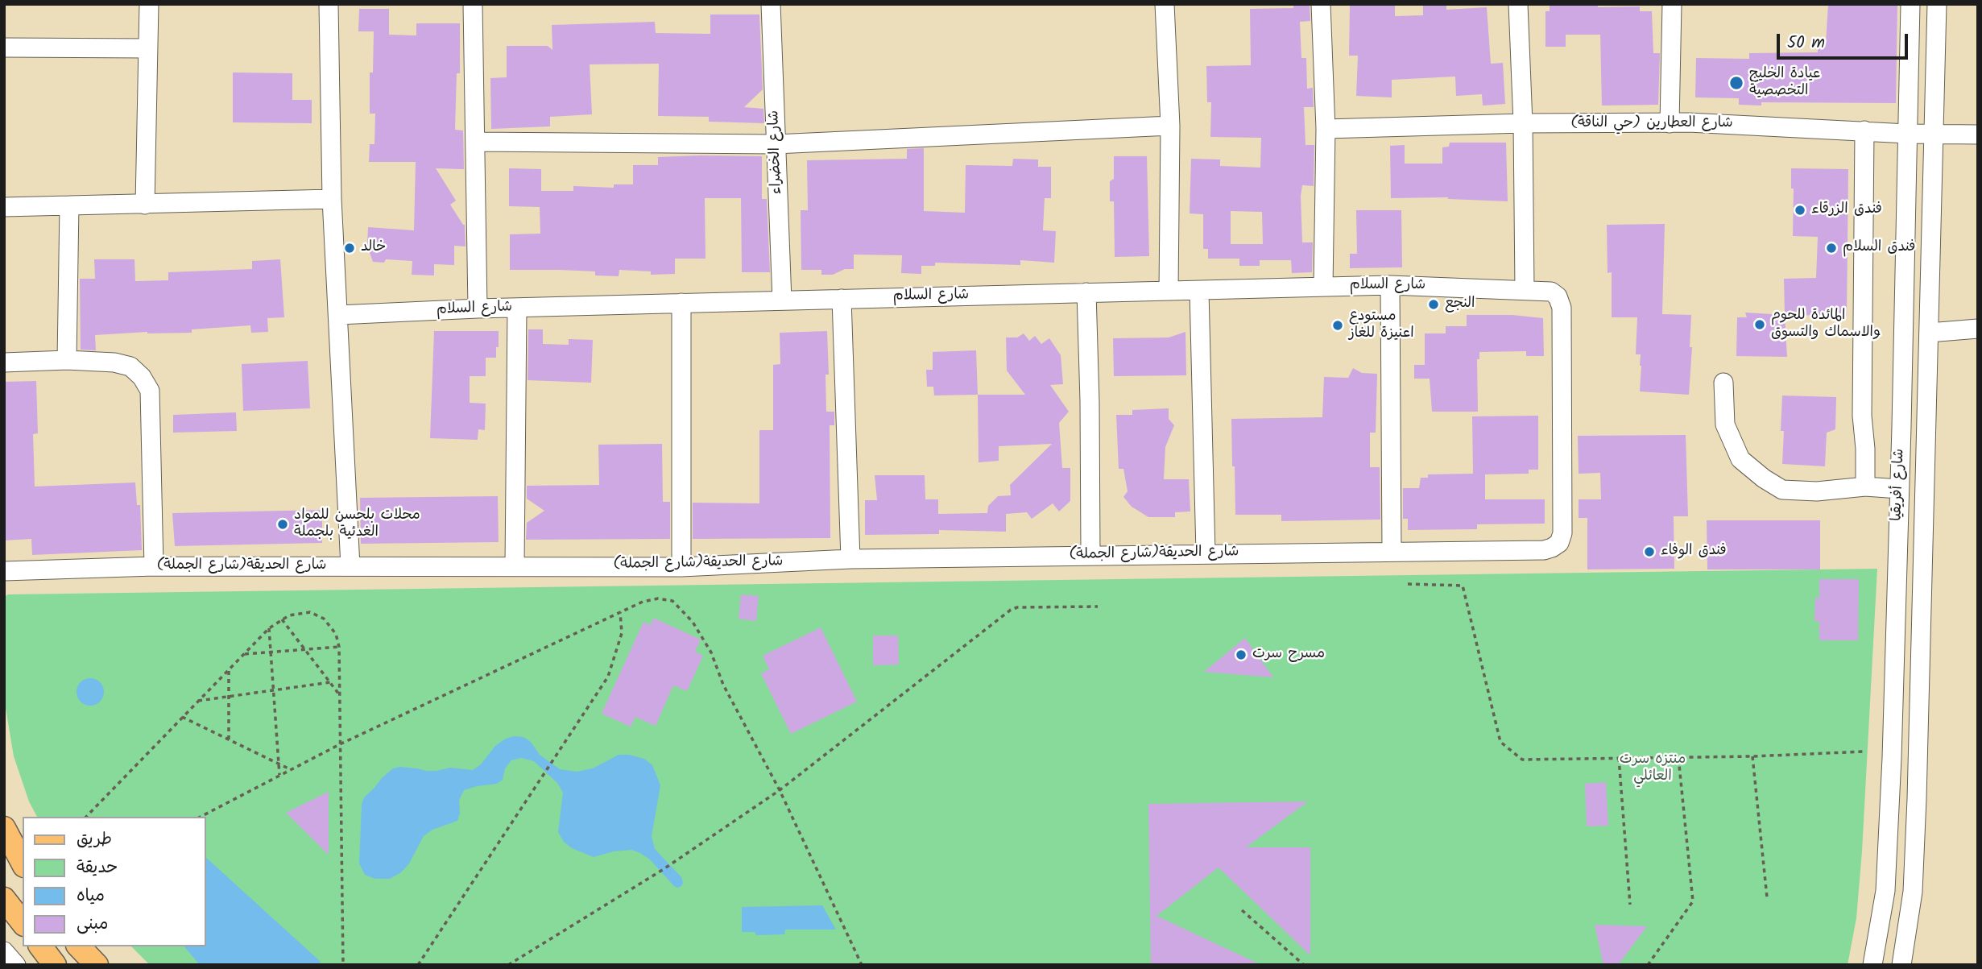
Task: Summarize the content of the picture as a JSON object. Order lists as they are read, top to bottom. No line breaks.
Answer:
{"streets":{"street":["شارع العطارين (حي الناقة)","شارع الخضراء","شارع السلام","شارع أفريقيا","شارع الحديقة(شارع الجملة)"]},"crossings":[["شارع العطارين (حي الناقة)","شارع أفريقيا"],["شارع الخضراء","شارع السلام"],["شارع السلام","شارع الحديقة(شارع الجملة)"]],"parks":["منتزه سرت العائلي"],"places":["عيادة الخليج التخصصية","فندق الزرقاء","خالد","فندق السلام","النجع","المائدة للحوم والاسماك والتسوق","مستودع اعنيزة للغاز","محلات بلحسن للمواد الغدئية بلجملة","فندق الوفاء","مسرح سرت"],"legend":["طريق","حديقة","مياه","مبنى"],"scale_bar":"50 m"}
